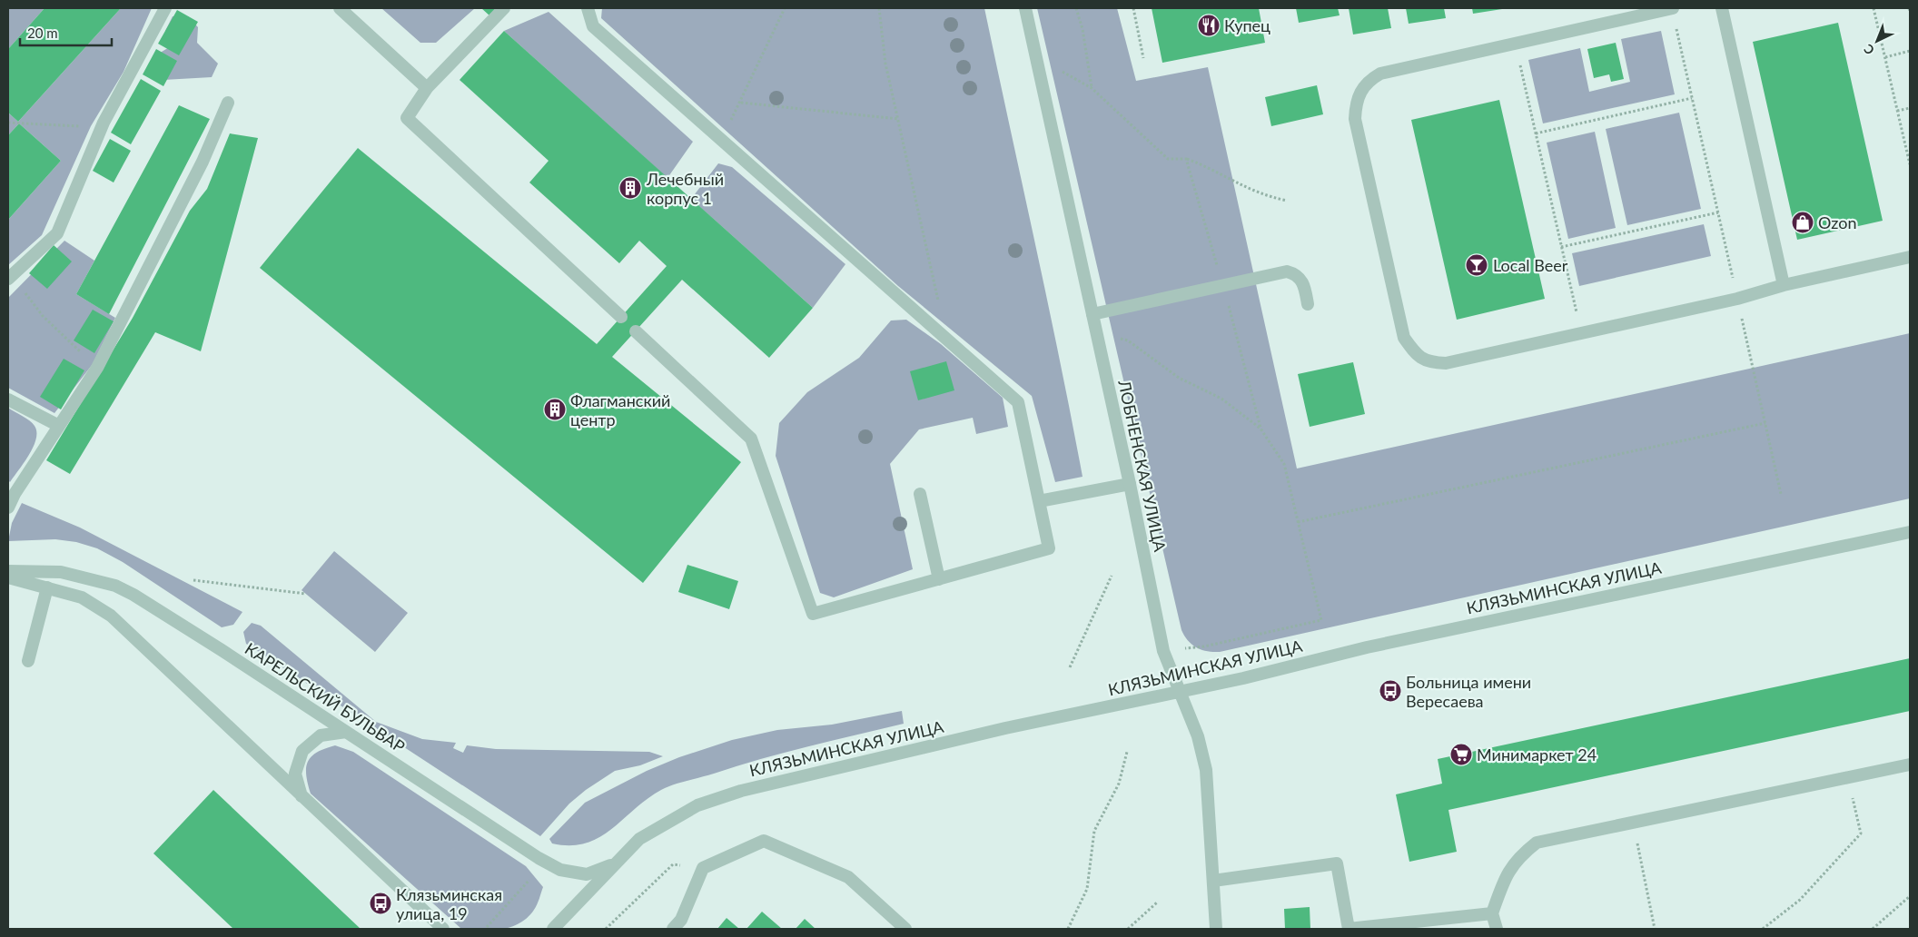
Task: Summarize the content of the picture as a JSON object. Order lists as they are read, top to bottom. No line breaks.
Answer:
{"streets":{"street":["ЛОБНЕНСКАЯ УЛИЦА","КЛЯЗЬМИНСКАЯ УЛИЦА","КАРЕЛЬСКИЙ БУЛЬВАР"]},"crossings":[["ЛОБНЕНСКАЯ УЛИЦА","КЛЯЗЬМИНСКАЯ УЛИЦА"],["КЛЯЗЬМИНСКАЯ УЛИЦА","КАРЕЛЬСКИЙ БУЛЬВАР"]],"places":{"restaurant":["Купец"],"building":["Лечебный корпус 1","Флагманский центр"],"shop":["Ozon"],"bar":["Local Beer"],"bus stop":["Больница имени Вересаева","Клязьминская улица, 19"],"supermarket":["Минимаркет 24"]},"scale_bar":"20 m","north":"bottom left"}
